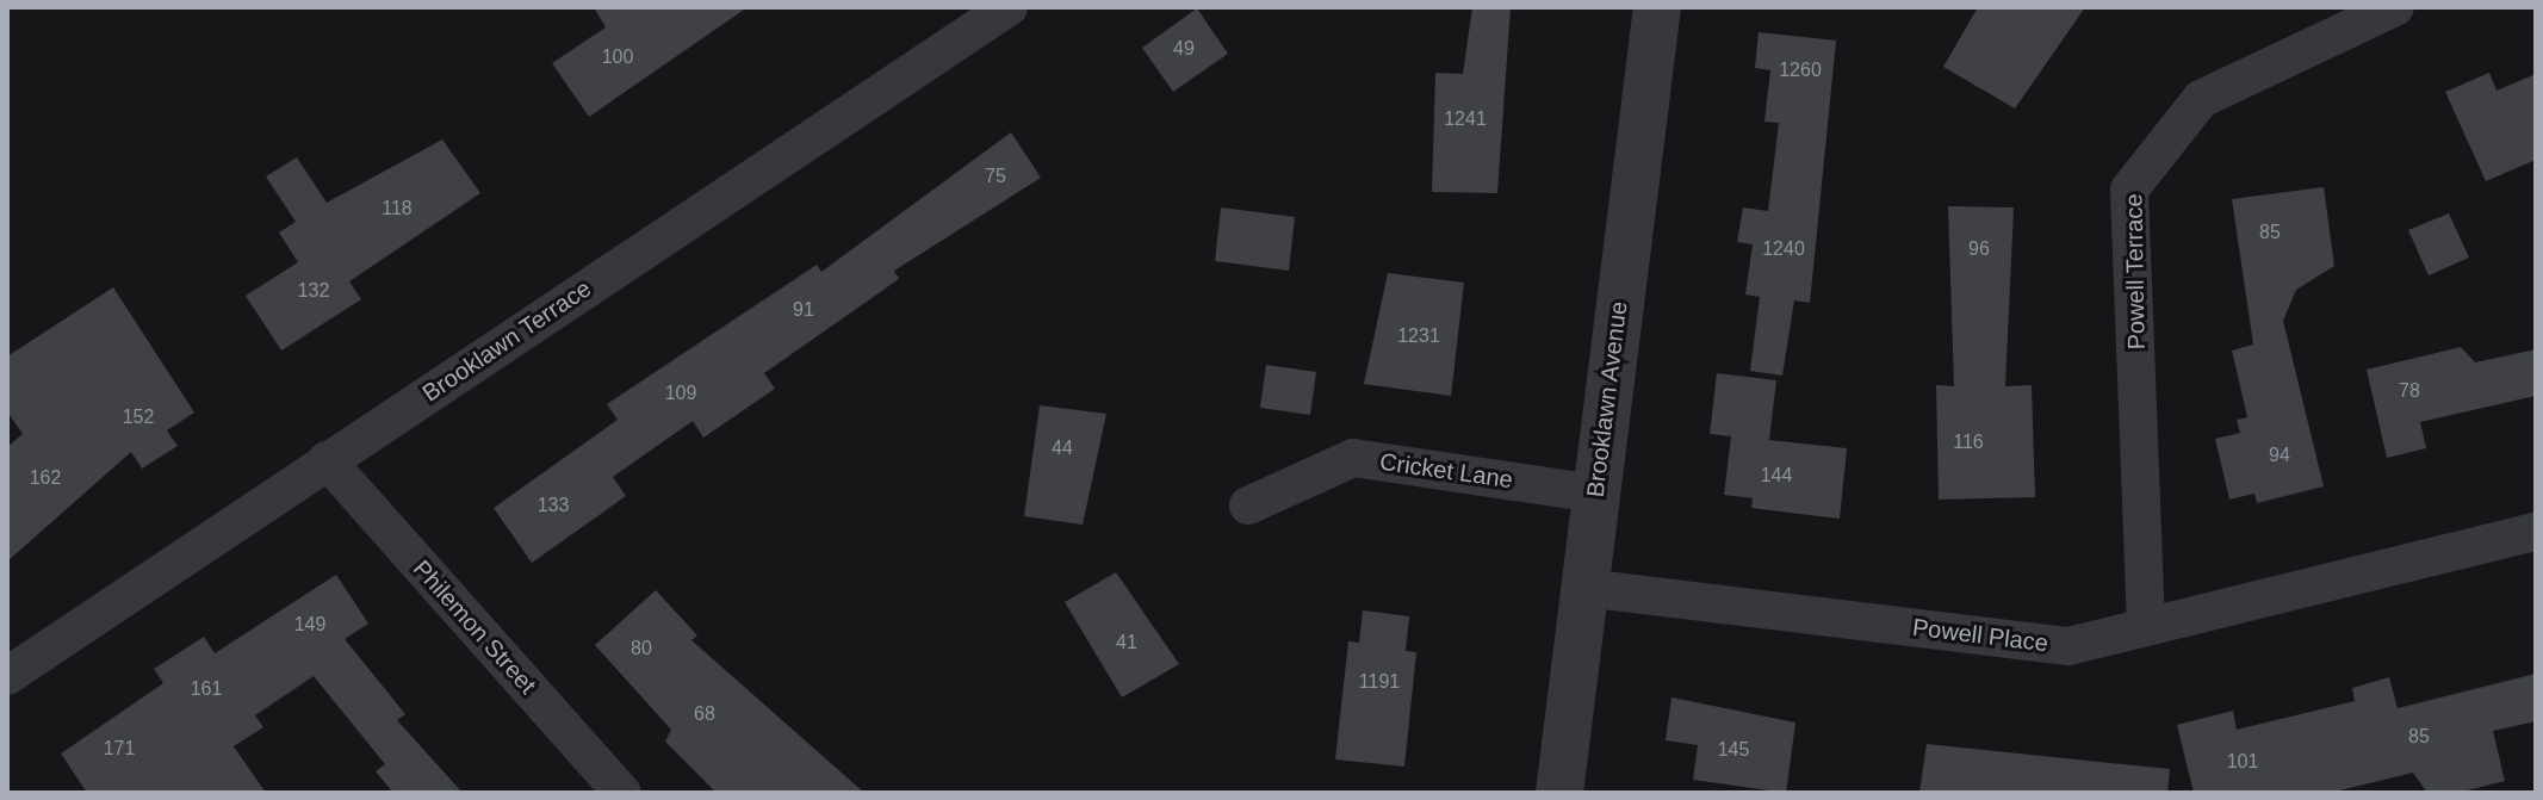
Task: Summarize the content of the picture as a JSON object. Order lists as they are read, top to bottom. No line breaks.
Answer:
{"streets":{"street":["Powell Terrace","Brooklawn Terrace","Brooklawn Avenue","Cricket Lane","Philemon Street","Powell Place"]},"crossings":[["Powell Terrace","Powell Place"],["Brooklawn Terrace","Philemon Street"],["Brooklawn Avenue","Cricket Lane"],["Brooklawn Avenue","Powell Place"]],"house_numbers":["49","100","1260","1241","75","118","85","1240","96","132","91","1231","78","109","152","116","44","94","144","162","133","149","41","80","1191","161","68","85","171","145","101"]}
